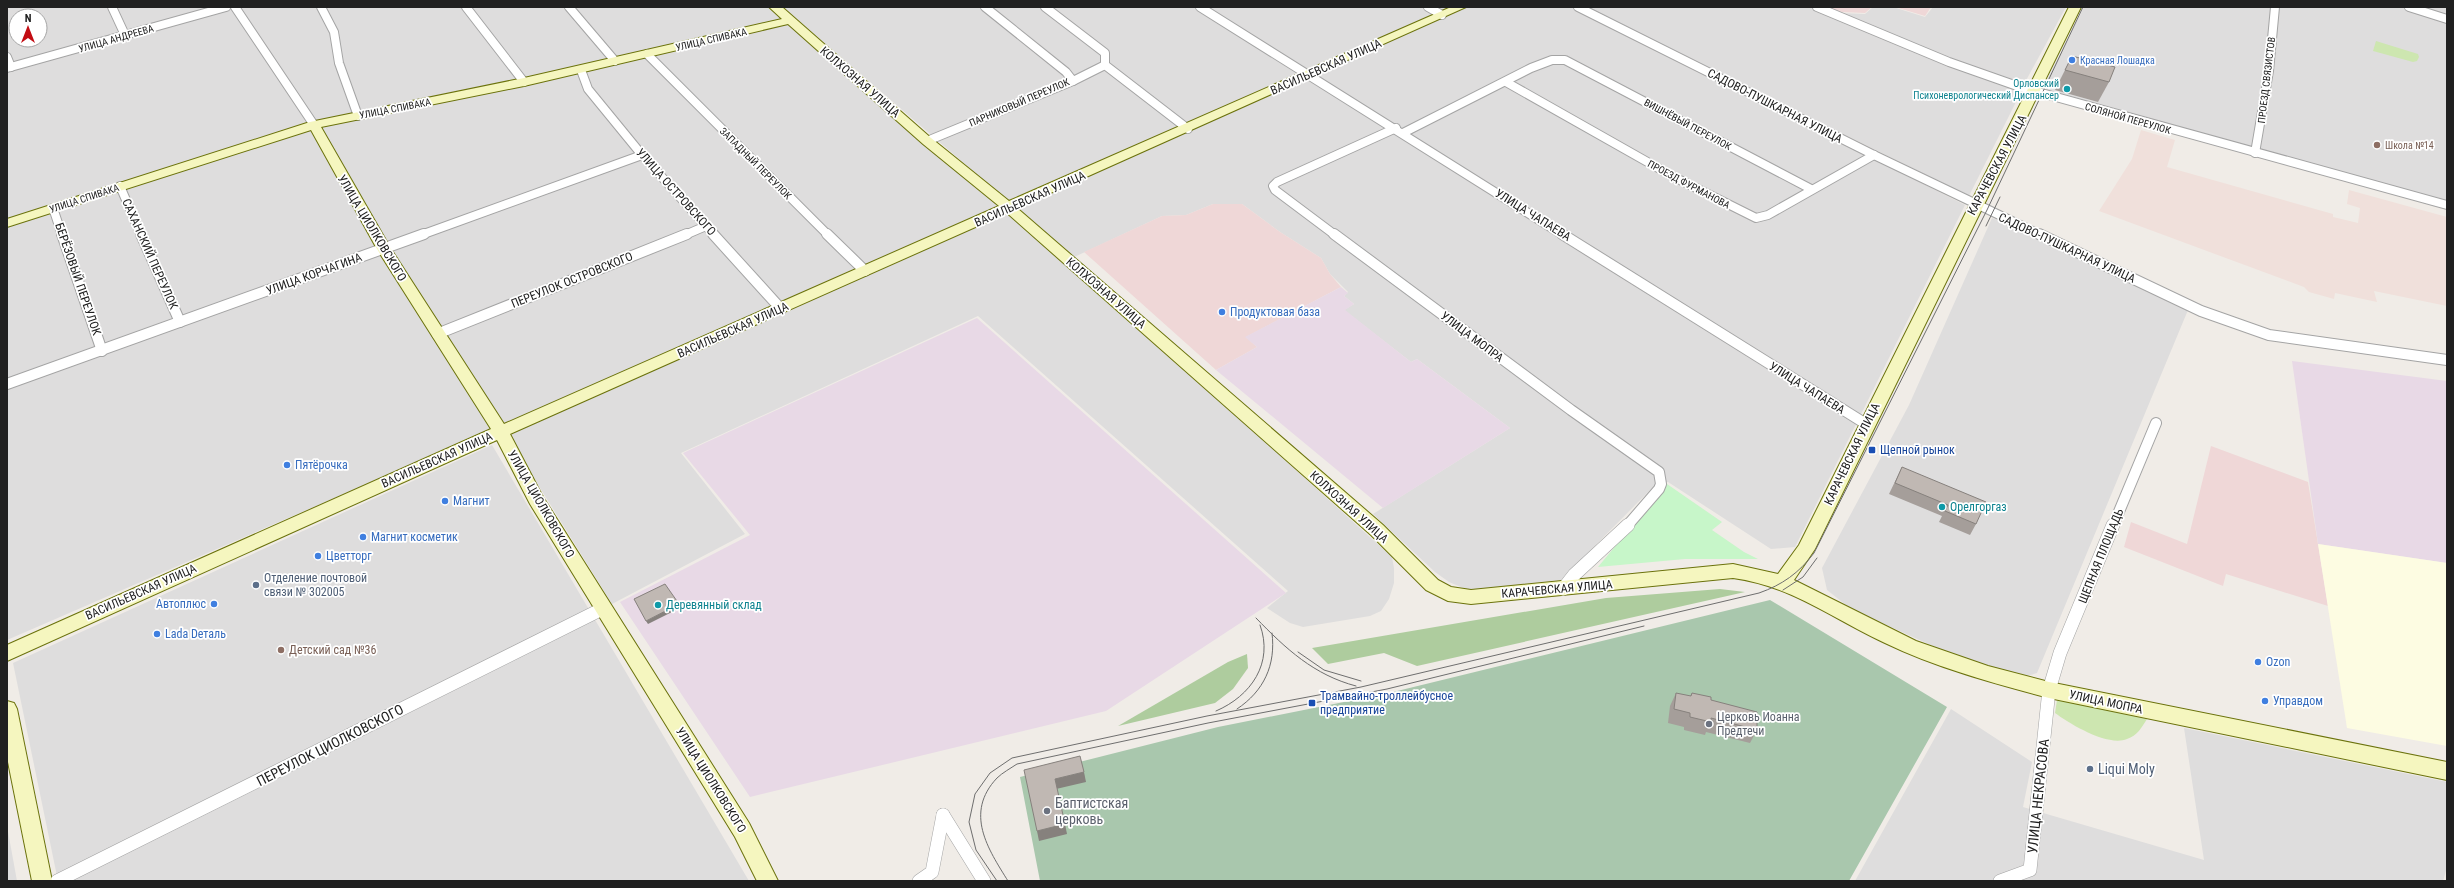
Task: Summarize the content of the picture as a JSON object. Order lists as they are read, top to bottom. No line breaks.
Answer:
{"streets":{"street":["УЛИЦА АНДРЕЕВА","УЛИЦА СПИВАКА","ВАСИЛЬЕВСКАЯ УЛИЦА","ПРОЕЗД СВЯЗИСТОВ","КОЛХОЗНАЯ УЛИЦА","ПАРНИКОВЫЙ ПЕРЕУЛОК","САДОВО-ПУШКАРНАЯ УЛИЦА","СОЛЯНОЙ ПЕРЕУЛОК","ВИШНЁВЫЙ ПЕРЕУЛОК","ЗАПАДНЫЙ ПЕРЕУЛОК","КАРАЧЕВСКАЯ УЛИЦА","ПРОЕЗД ФУРМАНОВА","УЛИЦА ОСТРОВСКОГО","УЛИЦА ЧАПАЕВА","УЛИЦА ЦИОЛКОВСКОГО","САХАНСКИЙ ПЕРЕУЛОК","УЛИЦА КОРЧАГИНА","БЕРЁЗОВЫЙ ПЕРЕУЛОК","ПЕРЕУЛОК ОСТРОВСКОГО","УЛИЦА МОПРА","ЩЕПНАЯ ПЛОЩАДЬ","ПЕРЕУЛОК ЦИОЛКОВСКОГО","УЛИЦА НЕКРАСОВА"]},"crossings":[["УЛИЦА СПИВАКА","КОЛХОЗНАЯ УЛИЦА"],["УЛИЦА СПИВАКА","ЗАПАДНЫЙ ПЕРЕУЛОК"],["УЛИЦА СПИВАКА","УЛИЦА ОСТРОВСКОГО"],["УЛИЦА СПИВАКА","УЛИЦА ЦИОЛКОВСКОГО"],["УЛИЦА СПИВАКА","САХАНСКИЙ ПЕРЕУЛОК"],["УЛИЦА СПИВАКА","БЕРЁЗОВЫЙ ПЕРЕУЛОК"],["ВАСИЛЬЕВСКАЯ УЛИЦА","КОЛХОЗНАЯ УЛИЦА"],["ВАСИЛЬЕВСКАЯ УЛИЦА","ЗАПАДНЫЙ ПЕРЕУЛОК"],["ВАСИЛЬЕВСКАЯ УЛИЦА","УЛИЦА ОСТРОВСКОГО"],["ВАСИЛЬЕВСКАЯ УЛИЦА","УЛИЦА ЧАПАЕВА"],["ВАСИЛЬЕВСКАЯ УЛИЦА","УЛИЦА ЦИОЛКОВСКОГО"],["ПРОЕЗД СВЯЗИСТОВ","СОЛЯНОЙ ПЕРЕУЛОК"],["КОЛХОЗНАЯ УЛИЦА","ПАРНИКОВЫЙ ПЕРЕУЛОК"],["КОЛХОЗНАЯ УЛИЦА","КАРАЧЕВСКАЯ УЛИЦА"],["САДОВО-ПУШКАРНАЯ УЛИЦА","КАРАЧЕВСКАЯ УЛИЦА"],["САДОВО-ПУШКАРНАЯ УЛИЦА","ПРОЕЗД ФУРМАНОВА"],["СОЛЯНОЙ ПЕРЕУЛОК","КАРАЧЕВСКАЯ УЛИЦА"],["ВИШНЁВЫЙ ПЕРЕУЛОК","ПРОЕЗД ФУРМАНОВА"],["КАРАЧЕВСКАЯ УЛИЦА","УЛИЦА ЧАПАЕВА"],["КАРАЧЕВСКАЯ УЛИЦА","УЛИЦА МОПРА"],["УЛИЦА ОСТРОВСКОГО","УЛИЦА КОРЧАГИНА"],["УЛИЦА ОСТРОВСКОГО","ПЕРЕУЛОК ОСТРОВСКОГО"],["УЛИЦА ЧАПАЕВА","УЛИЦА МОПРА"],["УЛИЦА ЦИОЛКОВСКОГО","УЛИЦА КОРЧАГИНА"],["УЛИЦА ЦИОЛКОВСКОГО","ПЕРЕУЛОК ОСТРОВСКОГО"],["УЛИЦА ЦИОЛКОВСКОГО","ПЕРЕУЛОК ЦИОЛКОВСКОГО"],["САХАНСКИЙ ПЕРЕУЛОК","УЛИЦА КОРЧАГИНА"],["УЛИЦА КОРЧАГИНА","БЕРЁЗОВЫЙ ПЕРЕУЛОК"],["УЛИЦА МОПРА","ЩЕПНАЯ ПЛОЩАДЬ"],["УЛИЦА МОПРА","УЛИЦА НЕКРАСОВА"],["ЩЕПНАЯ ПЛОЩАДЬ","УЛИЦА НЕКРАСОВА"]],"places":{"other":["Красная Лошадка","Орловский Психоневрологический Диспансер","Школа №14","Продуктовая база","Пятёрочка","Магнит","Орелгоргаз","Магнит косметик","Цветторг","Отделение почтовой связи № 302005","Автоплюс","Деревянный склад","Lada Dеталь","Детский сад №36","Ozon","Управдом","Церковь Иоанна Предтечи","Liqui Moly","Баптистская церковь"],"transit":["Щепной рынок","Трамвайно-троллейбусное предприятие"]},"north":"top"}
